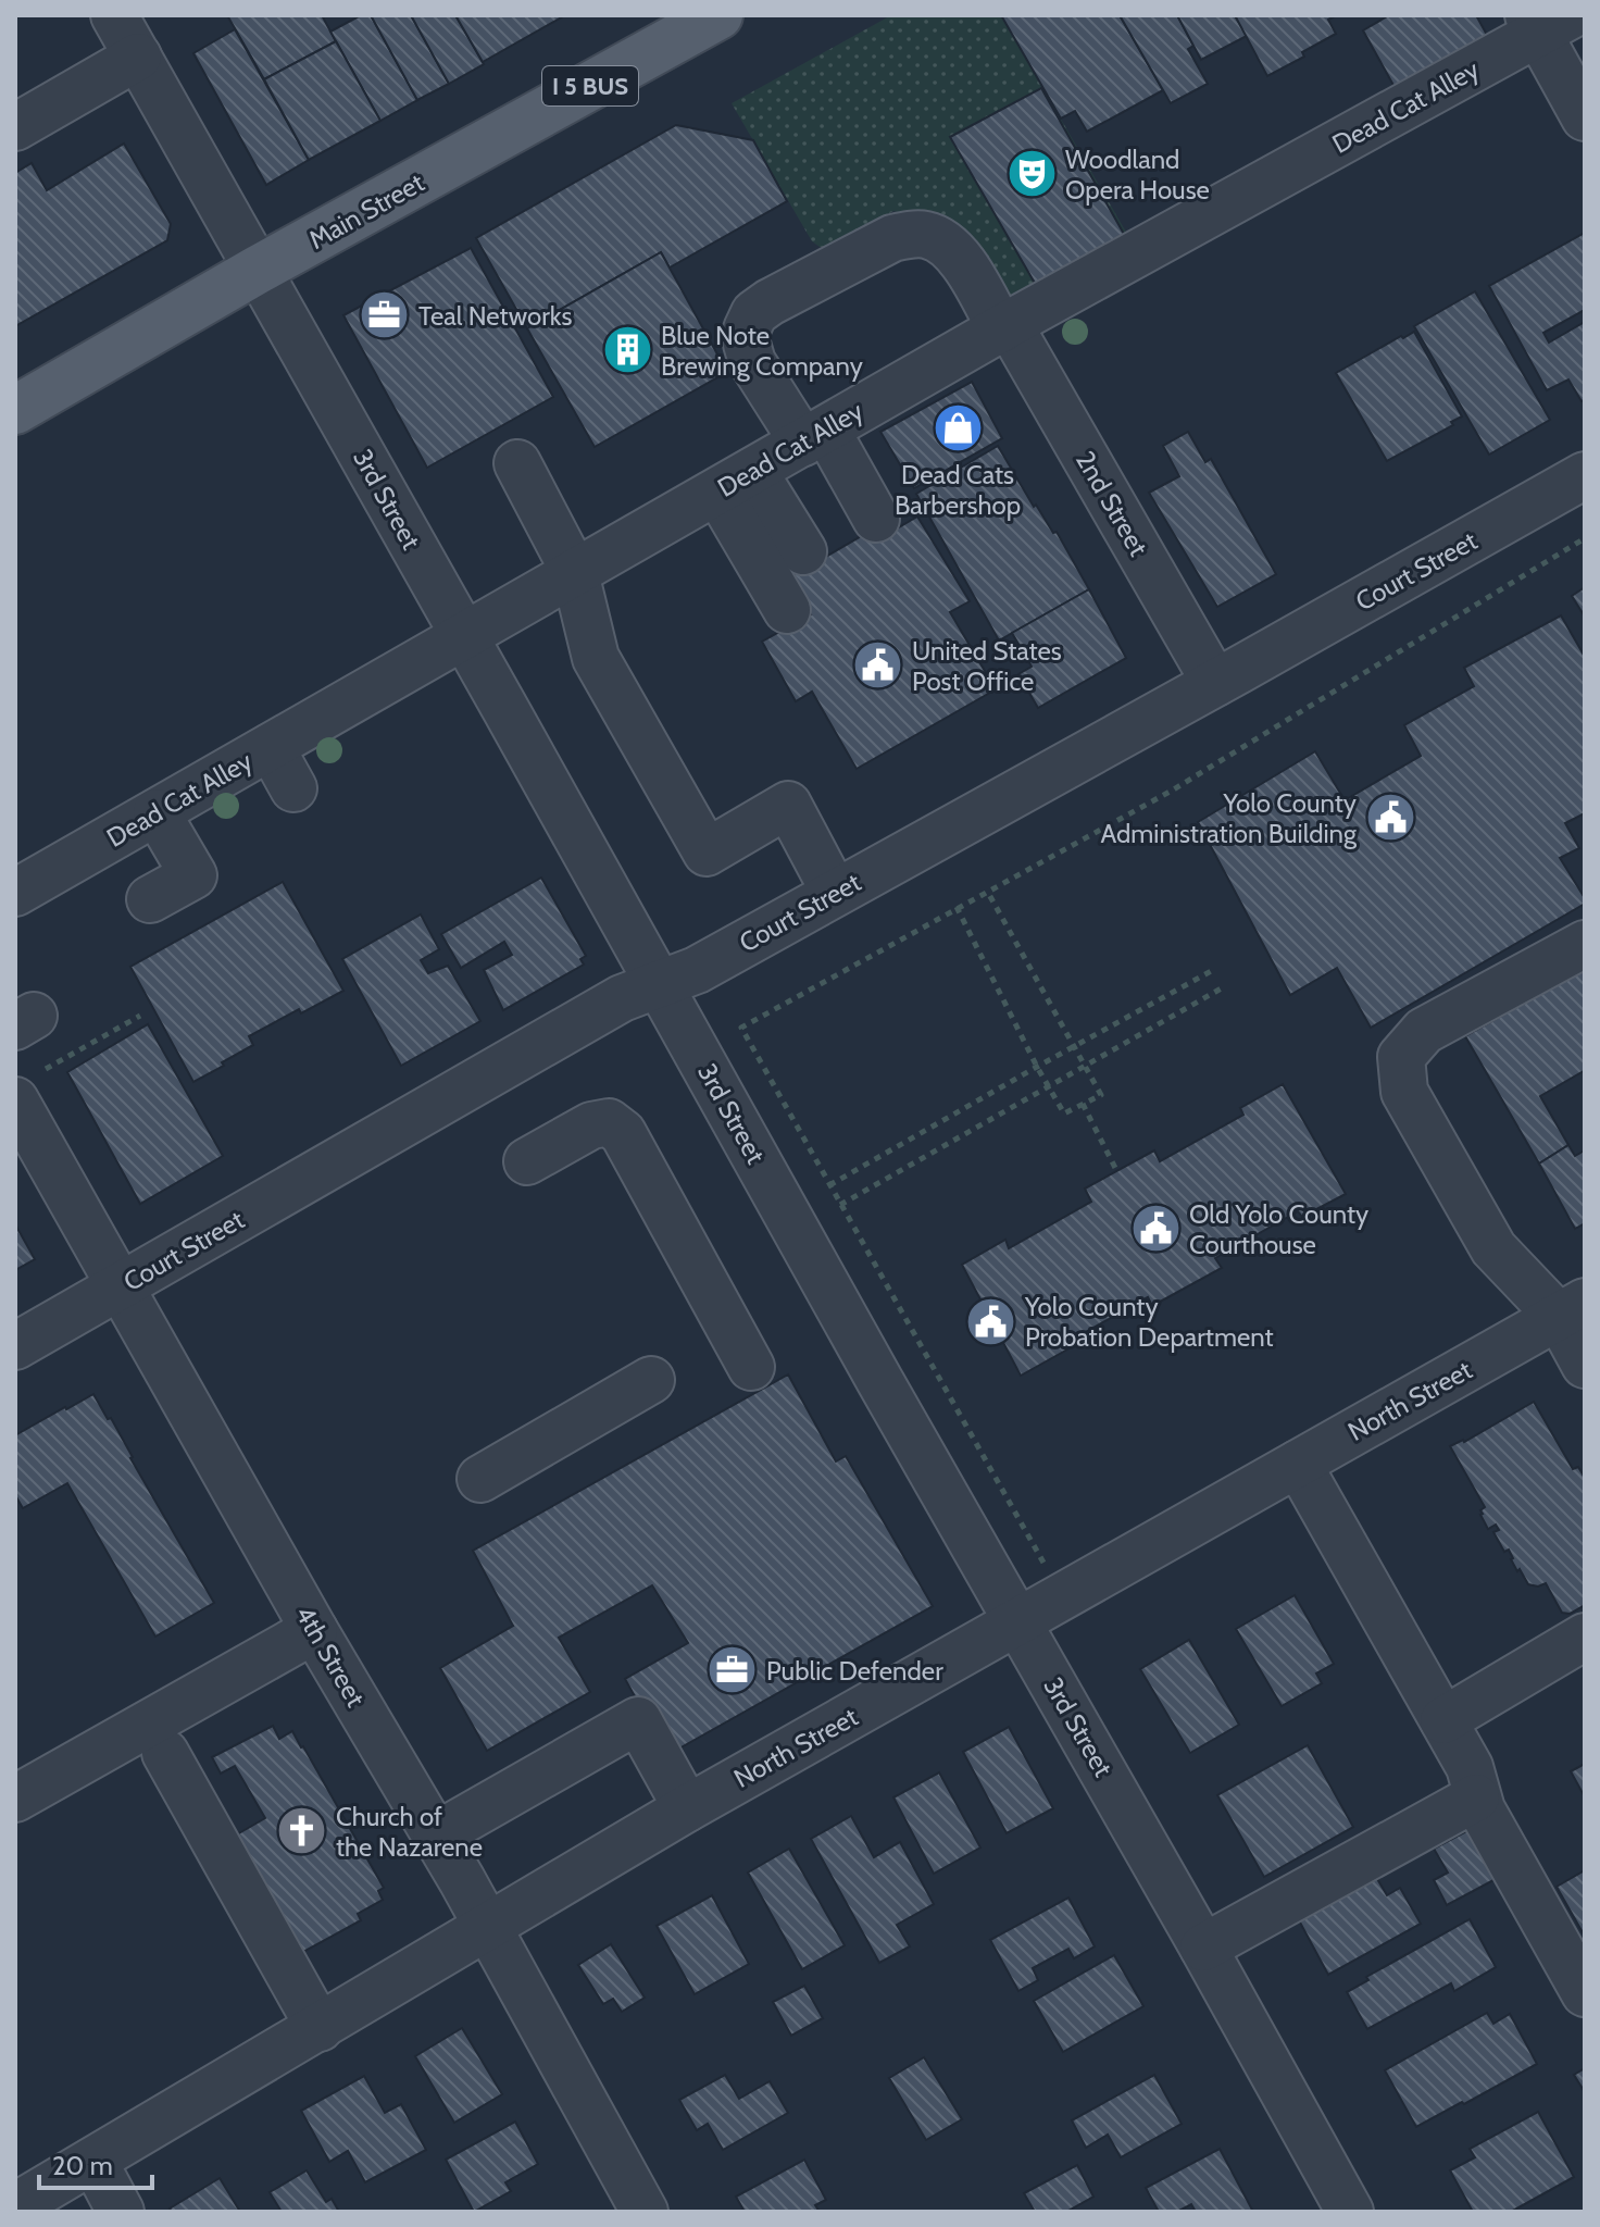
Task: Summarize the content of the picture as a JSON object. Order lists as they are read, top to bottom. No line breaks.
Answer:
{"streets":{"main road":["I 5 BUS","Main Street"],"street":["Dead Cat Alley","3rd Street","2nd Street","Court Street","North Street","4th Street"]},"crossings":[["Dead Cat Alley","3rd Street"],["Dead Cat Alley","2nd Street"],["Main Street","3rd Street"],["3rd Street","Court Street"],["3rd Street","North Street"],["2nd Street","Court Street"],["Court Street","4th Street"],["North Street","4th Street"]],"places":{"theatre":["Woodland Opera House"],"office":["Teal Networks","Public Defender"],"building":["Blue Note Brewing Company"],"shop":["Dead Cats Barbershop"],"public building":["United States Post Office","Yolo County Administration Building","Old Yolo County Courthouse","Yolo County Probation Department"],"church":["Church of the Nazarene"]},"scale_bar":"20 m"}
